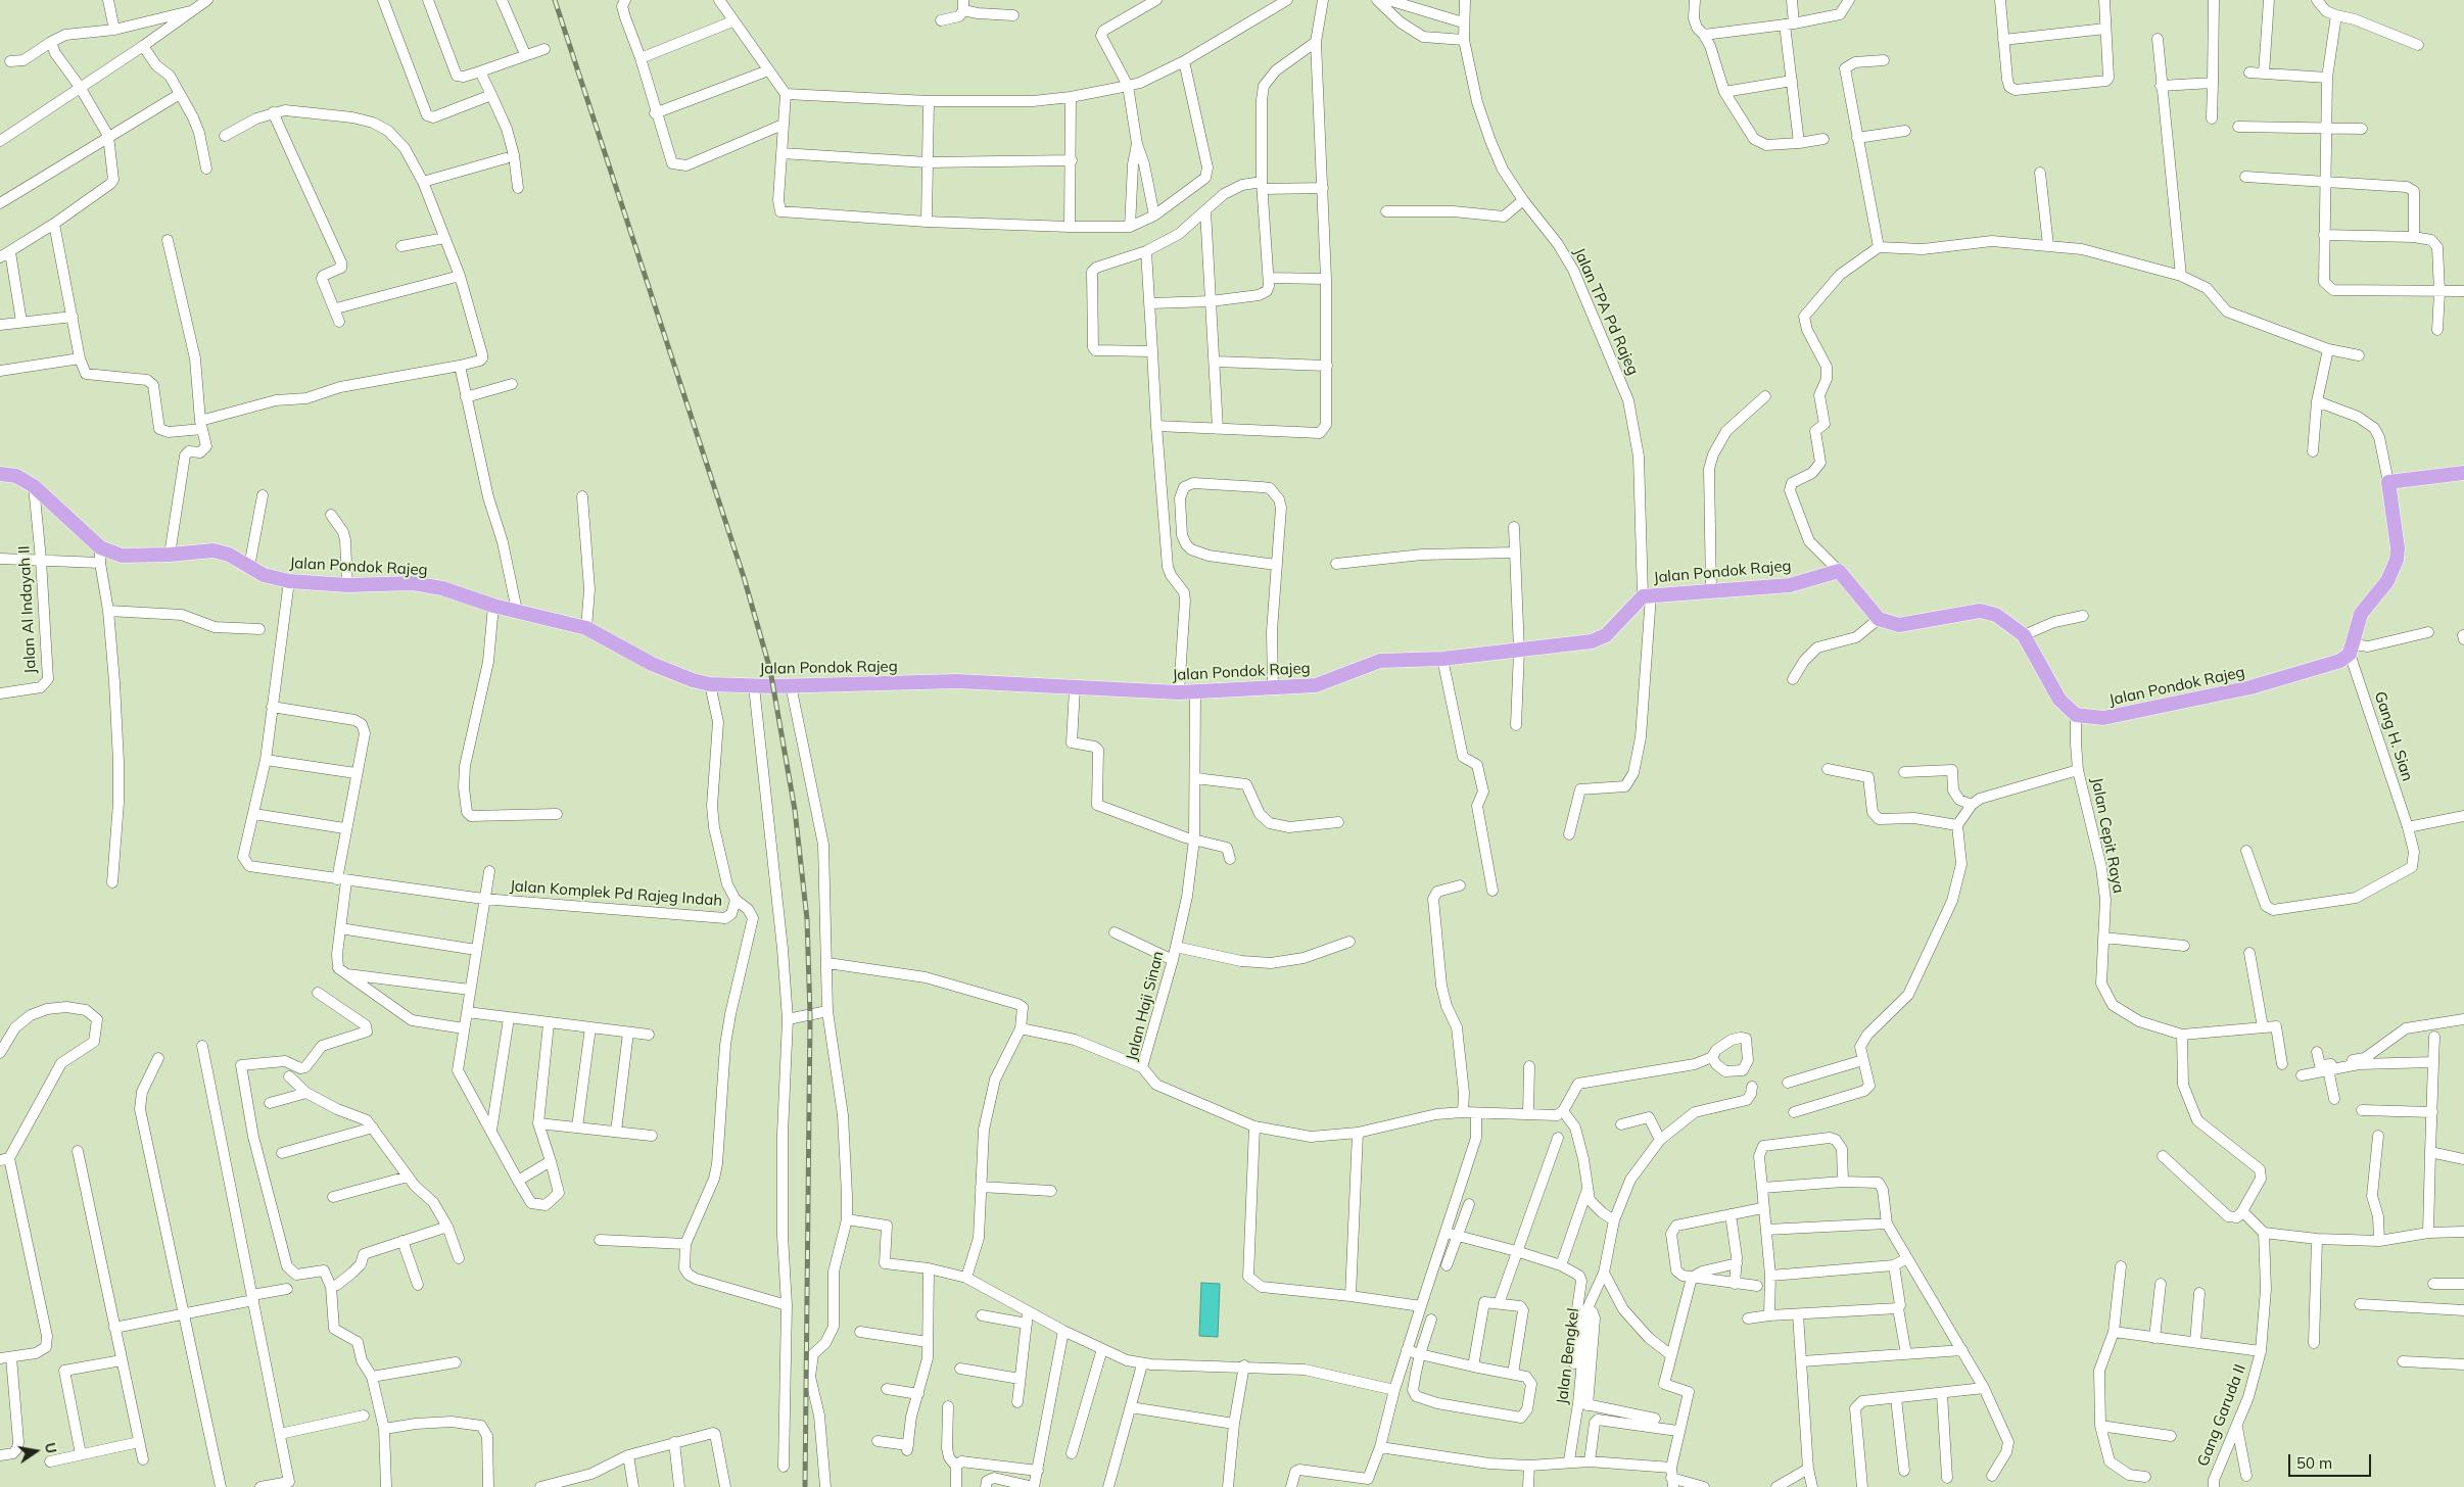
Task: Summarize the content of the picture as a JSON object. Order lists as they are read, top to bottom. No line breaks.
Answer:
{"streets":{"main road":["Jalan Pondok Rajeg"],"street":["Jalan TPA Pd Rajeg","Jalan Al Indayah II","Gang H. Sian","Jalan Cepit Raya","Jalan Komplek Pd Rajeg Indah","Jalan Haji Sinan","Jalan Bengkel","Gang Garuda II"]},"crossings":[["Jalan TPA Pd Rajeg","Jalan Pondok Rajeg"],["Jalan Pondok Rajeg","Jalan Al Indayah II"],["Jalan Pondok Rajeg","Gang H. Sian"],["Jalan Pondok Rajeg","Jalan Cepit Raya"],["Jalan Pondok Rajeg","Jalan Komplek Pd Rajeg Indah"],["Jalan Pondok Rajeg","Jalan Haji Sinan"]],"scale_bar":"50 m","north":"right"}
